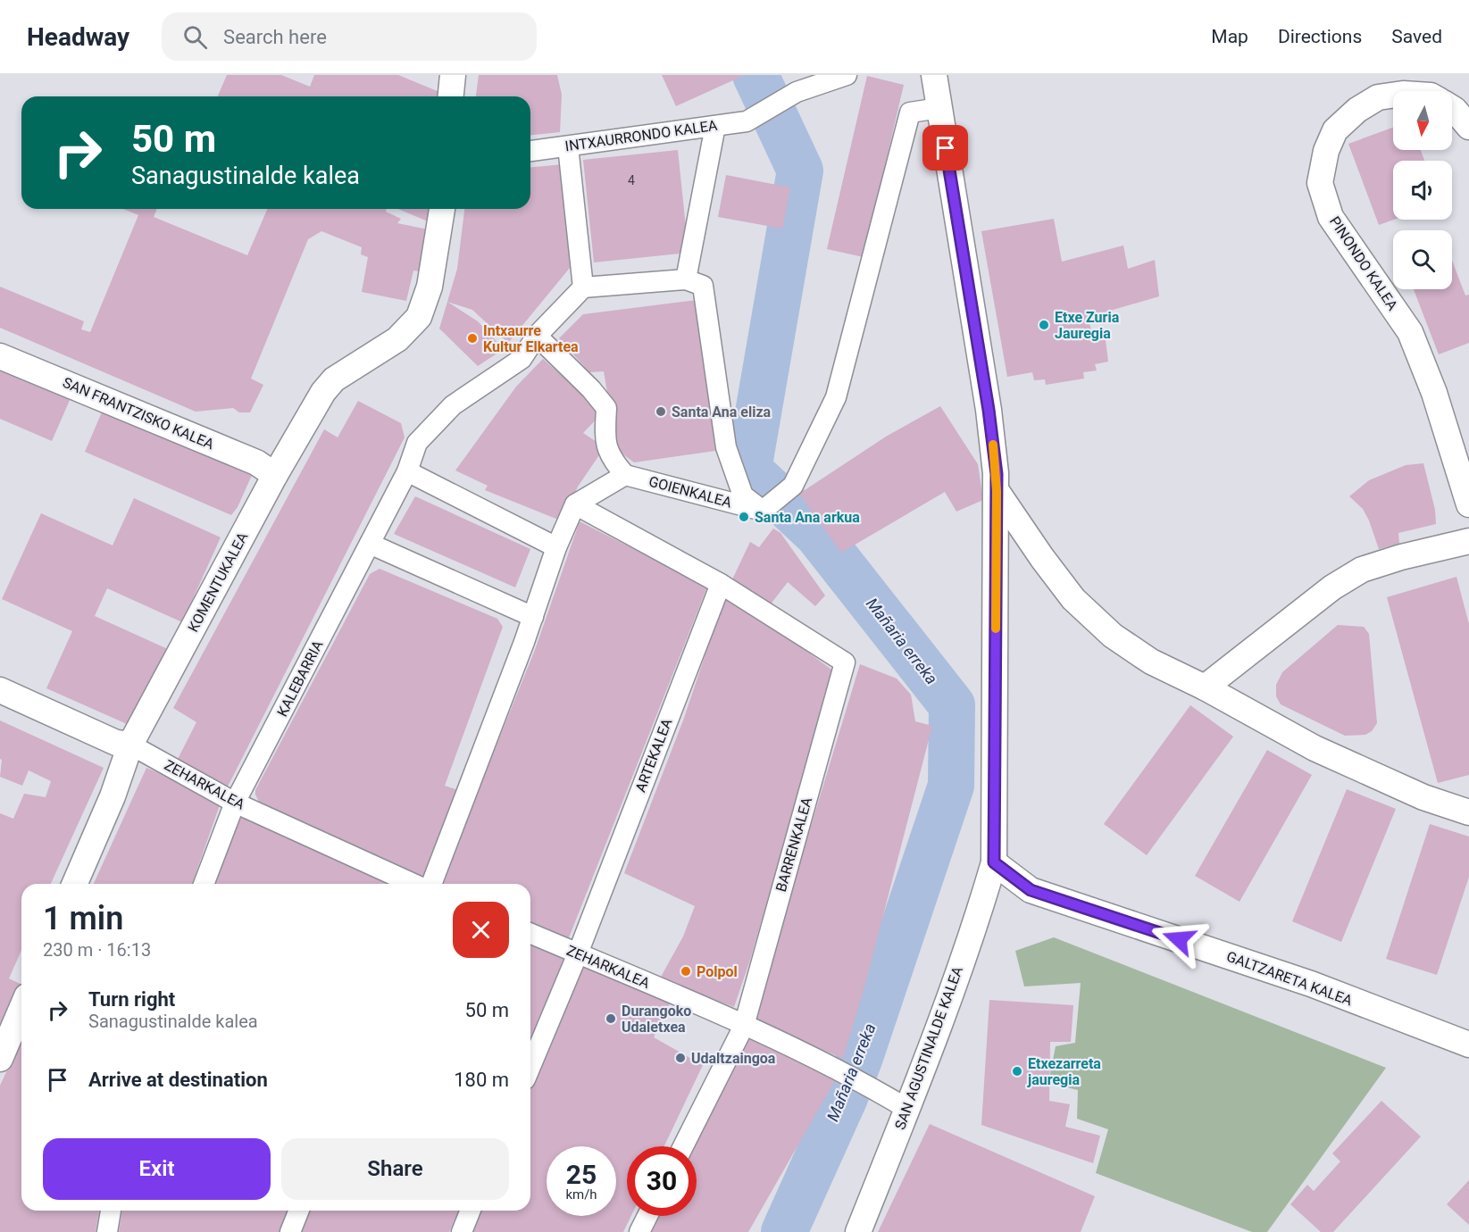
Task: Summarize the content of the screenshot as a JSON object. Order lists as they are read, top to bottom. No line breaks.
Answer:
{"streets":{"street":["INTXAURRONDO KALEA","PINONDO KALEA","SAN FRANTZISKO KALEA","GOIENKALEA","KOMENTUKALEA","KALEBARRIA","ARTEKALEA","ZEHARKALEA","BARRENKALEA","GALTZARETA KALEA","SAN AGUSTINALDE KALEA"]},"crossings":[["SAN FRANTZISKO KALEA","KOMENTUKALEA"],["KOMENTUKALEA","ZEHARKALEA"],["KALEBARRIA","ZEHARKALEA"],["ARTEKALEA","ZEHARKALEA"],["ARTEKALEA","BARRENKALEA"],["ZEHARKALEA","BARRENKALEA"],["ZEHARKALEA","SAN AGUSTINALDE KALEA"],["GALTZARETA KALEA","SAN AGUSTINALDE KALEA"]],"water":["Mañaria erreka"],"places":["Etxe Zuria Jauregia","Intxaurre Kultur Elkartea","Santa Ana eliza","Santa Ana arkua","Polpol","Durangoko Udaletxea","Udaltzaingoa","Etxezarreta jauregia"],"house_numbers":["4"],"north":"bottom","page":{"header":"Headway","search":"Search here","nav":["Map","Directions","Saved"],"turn":["50 m","Sanagustinalde kalea"],"heading":["1 min","230 m · 16:13"],"list":[{"name":"Turn right","note":"Sanagustinalde kalea","value":"50 m"},{"name":"Arrive at destination","value":"180 m"}],"buttons":["Exit","Share"],"speed":"25 km/h","limit":"30"}}
